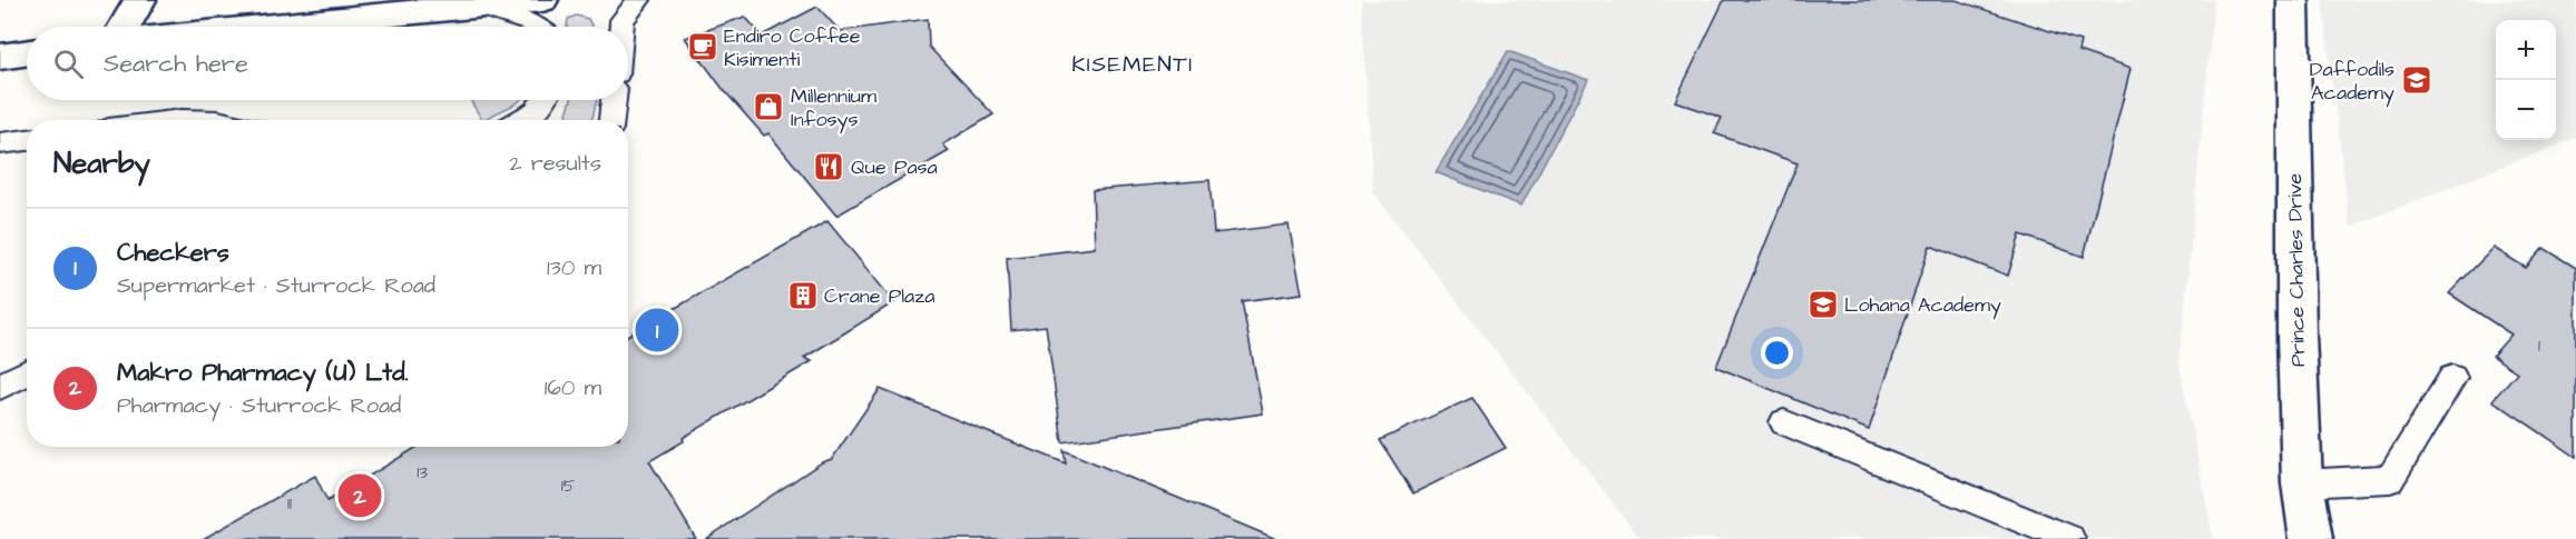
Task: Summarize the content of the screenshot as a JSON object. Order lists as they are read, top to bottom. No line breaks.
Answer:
{"streets":{"street":["Prince Charles Drive"]},"districts":["KISEMENTI"],"places":{"cafe":["Endiro Coffee Kisimenti"],"school or university":["Daffodils Academy","Lohana Academy"],"shop":["Millennium Infosys"],"restaurant":["Que Pasa"],"building":["Crane Plaza"]},"house_numbers":["1","13","15","11"],"page":{"map_buttons":["+","−"],"search":"Search here","heading":["Nearby","2 results"],"list":[{"mark":"1","name":"Checkers","note":"Supermarket · Sturrock Road","value":"130 m"},{"mark":"2","name":"Makro Pharmacy (U) Ltd.","note":"Pharmacy · Sturrock Road","value":"160 m"}],"pins":["1","2"]}}
